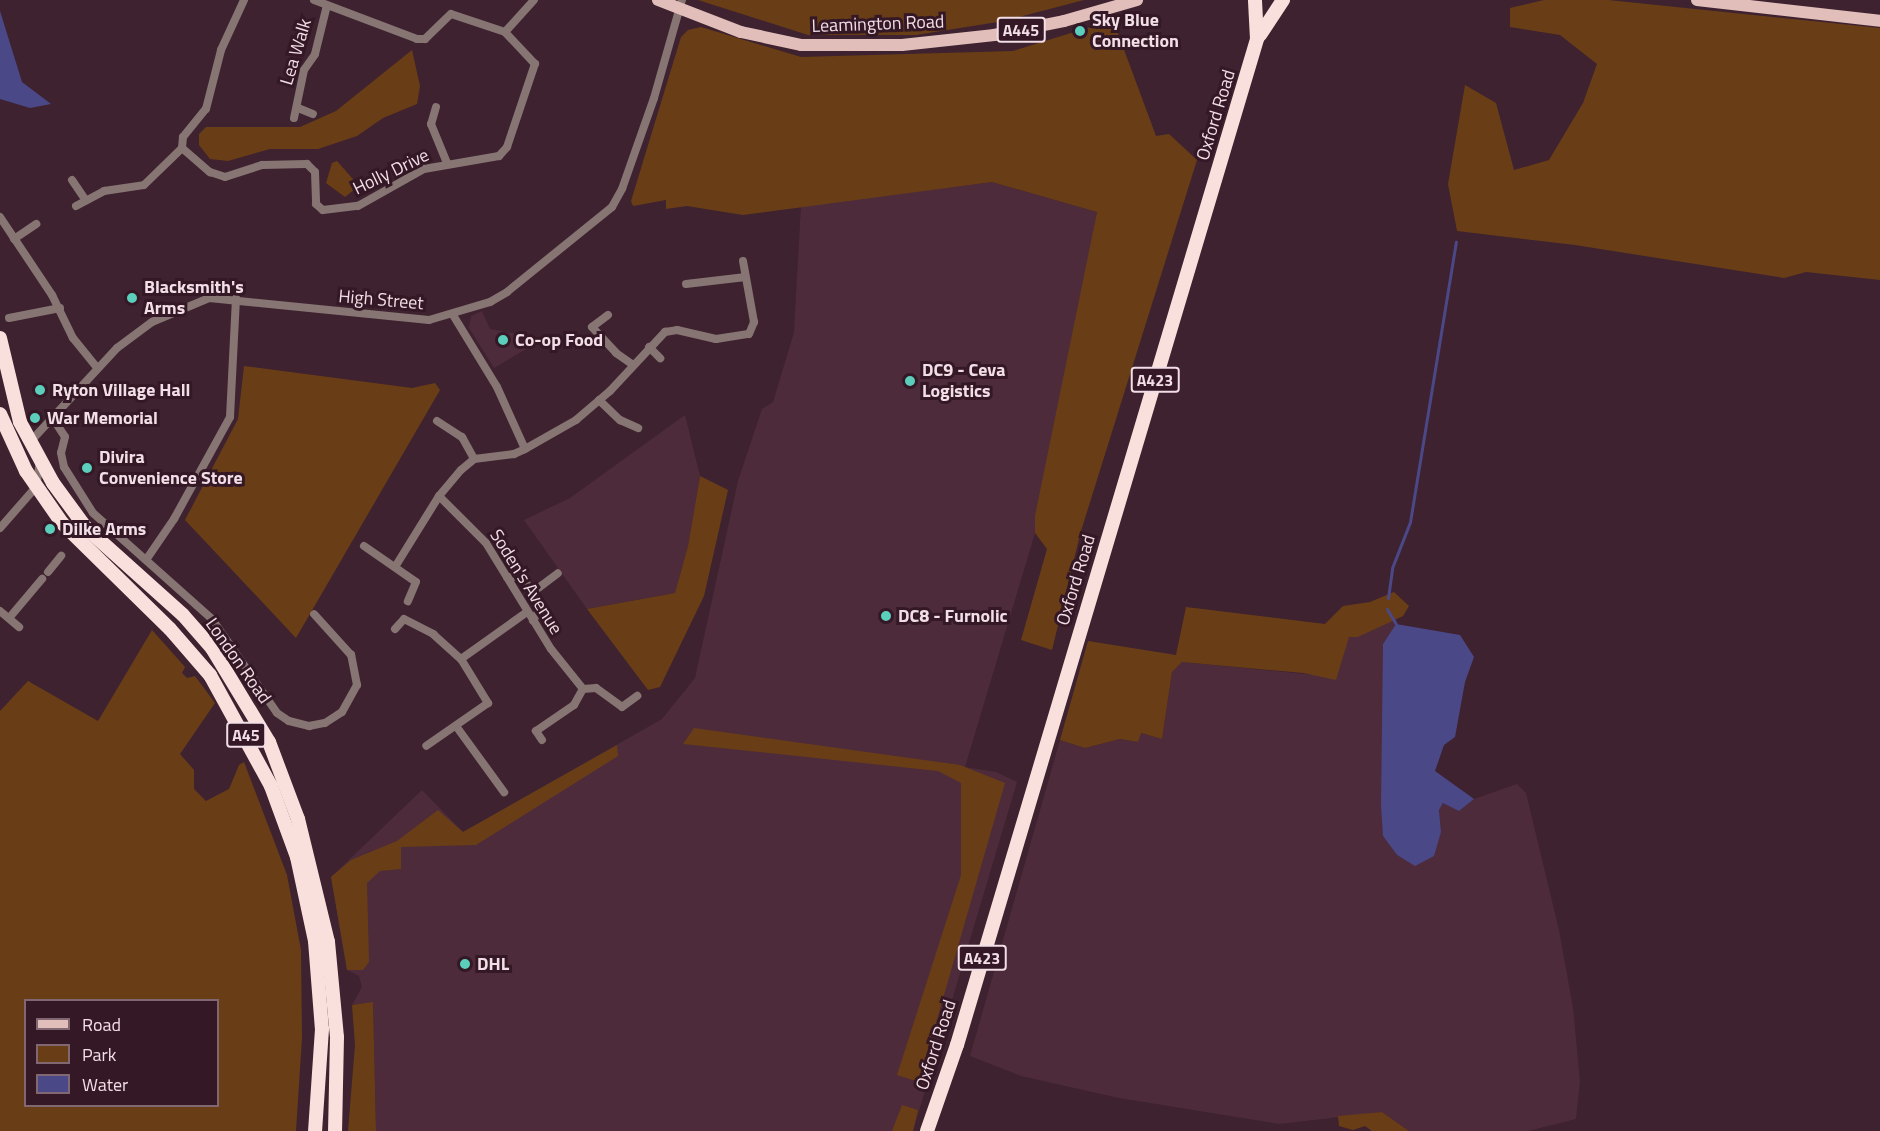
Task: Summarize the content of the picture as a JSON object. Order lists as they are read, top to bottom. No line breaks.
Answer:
{"streets":{"highway":["Oxford Road","A423","London Road","A45"],"main road":["Leamington Road","A445"],"street":["Lea Walk","Holly Drive","High Street","Soden's Avenue"]},"crossings":[["Leamington Road","High Street"],["High Street","London Road"]],"places":["Sky Blue Connection","Blacksmith's Arms","Co-op Food","DC9 - Ceva Logistics","Ryton Village Hall","War Memorial","Divira Convenience Store","Dilke Arms","DC8 - Furnolic","DHL"],"legend":["Road","Park","Water"]}
